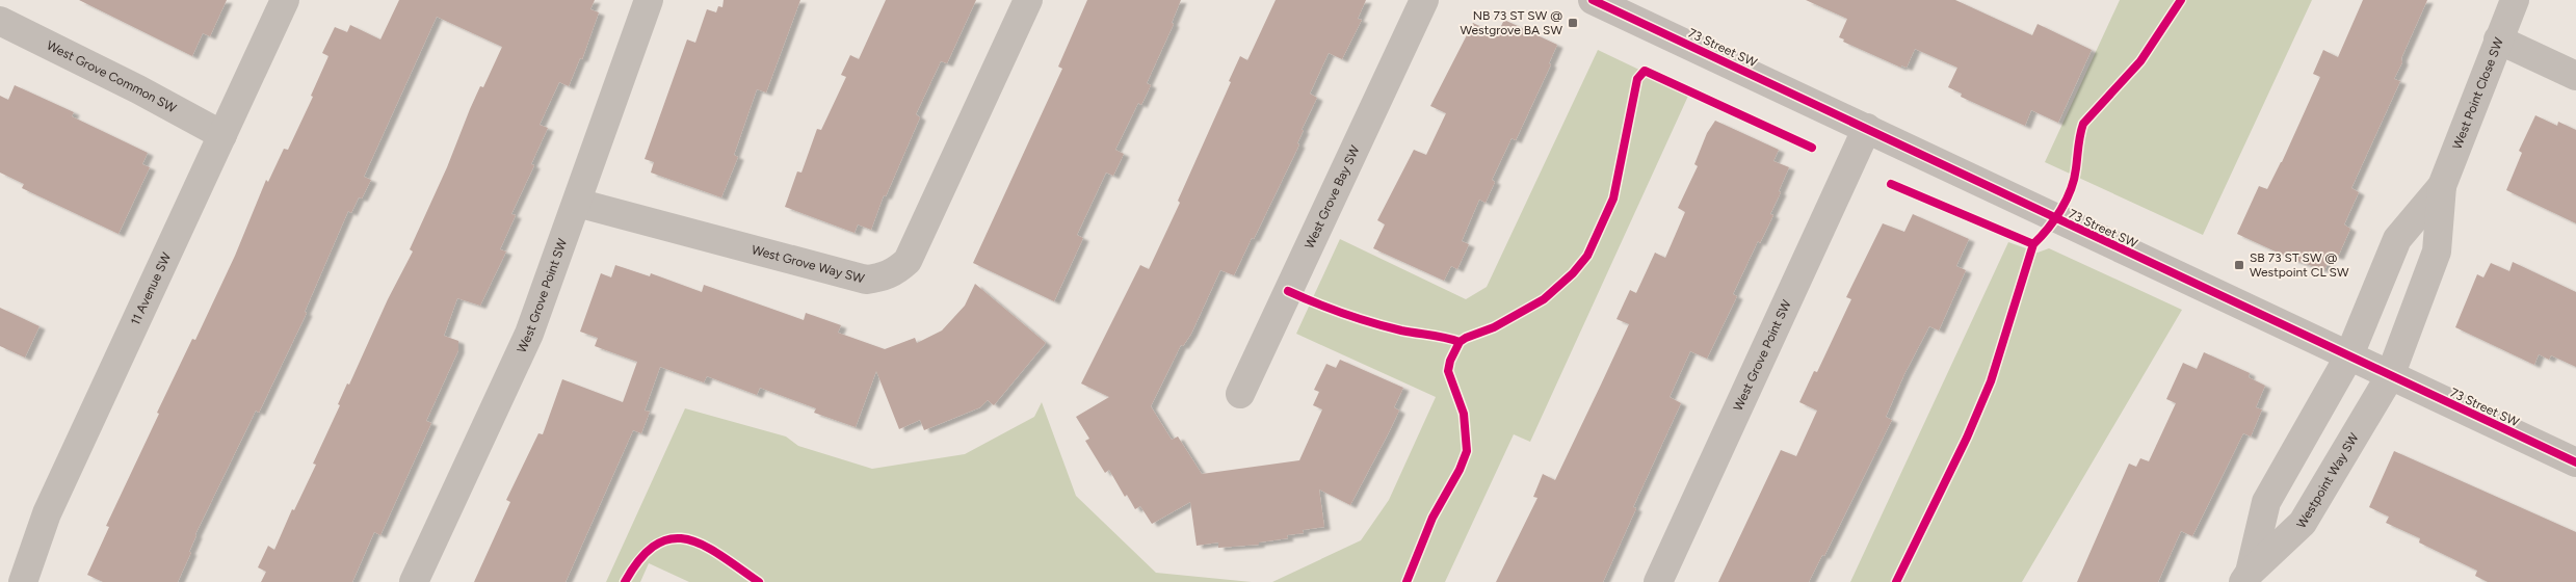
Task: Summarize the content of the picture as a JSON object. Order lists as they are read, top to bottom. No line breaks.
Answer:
{"streets":{"street":["73 Street SW","West Grove Common SW","West Point Close SW","West Grove Bay SW","West Grove Way SW","11 Avenue SW","West Grove Point SW","Westpoint Way SW"]},"crossings":[["73 Street SW","West Point Close SW"],["73 Street SW","West Grove Point SW"],["73 Street SW","Westpoint Way SW"],["West Grove Common SW","11 Avenue SW"],["West Point Close SW","Westpoint Way SW"],["West Grove Way SW","West Grove Point SW"]],"places":{"transit":["NB 73 ST SW @ Westgrove BA SW","SB 73 ST SW @ Westpoint CL SW"]}}
